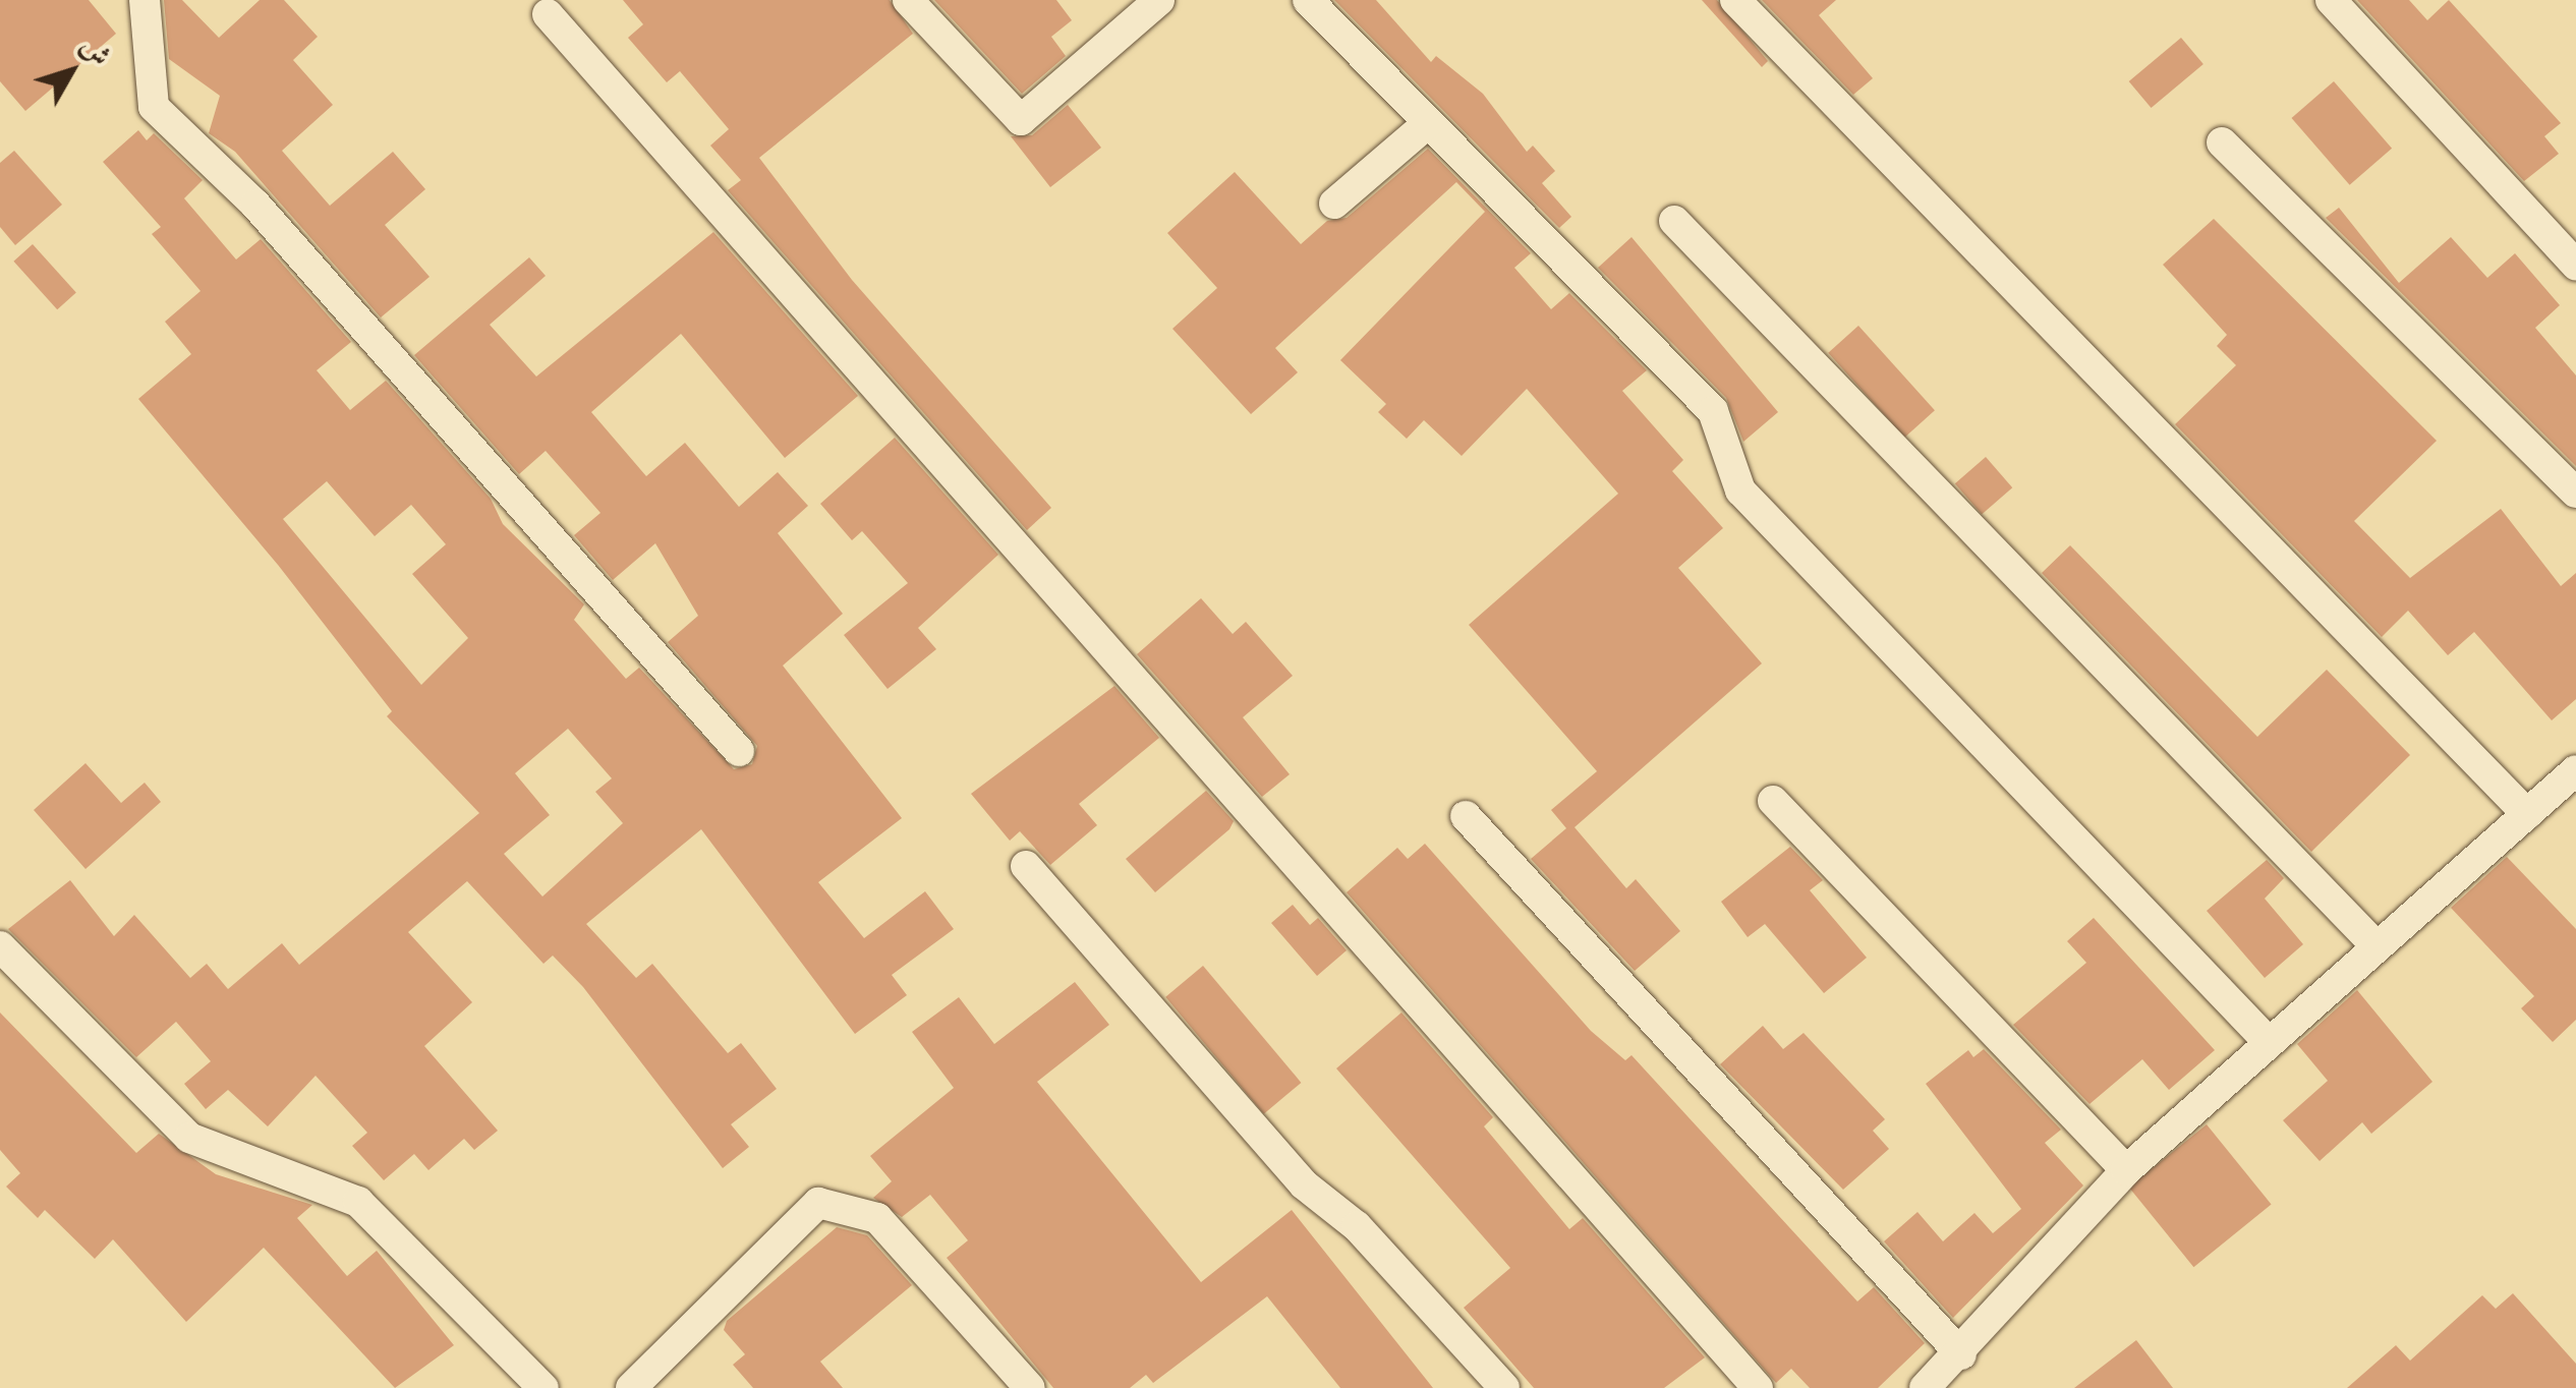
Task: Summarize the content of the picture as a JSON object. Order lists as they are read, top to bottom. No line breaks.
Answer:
{"north":"top right"}
